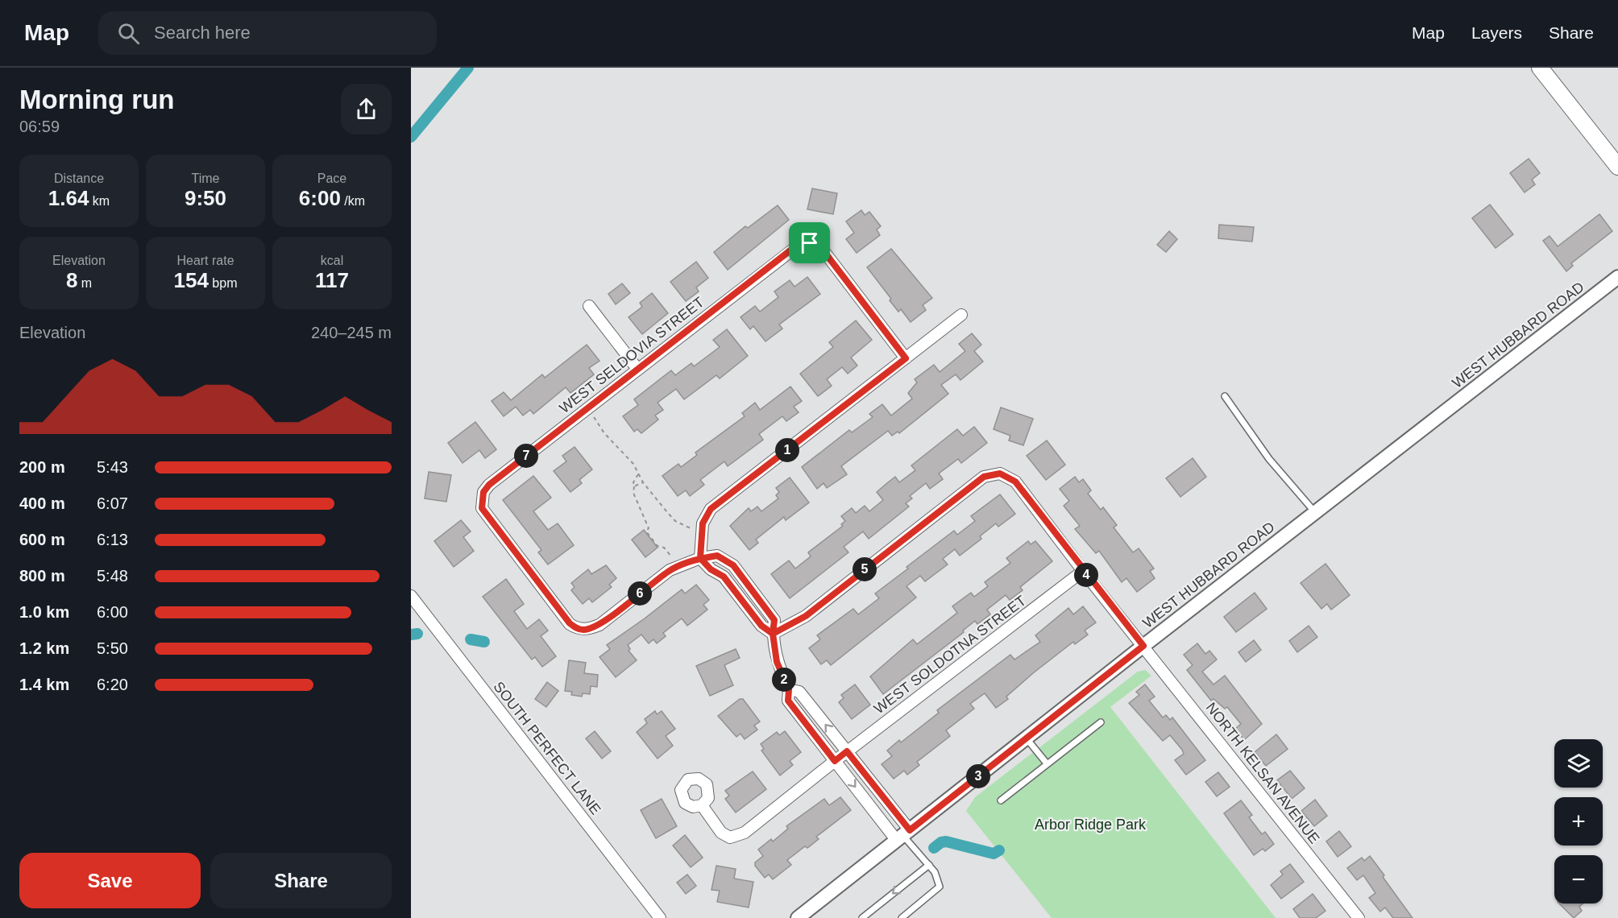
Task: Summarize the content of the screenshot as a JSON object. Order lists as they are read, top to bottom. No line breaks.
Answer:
{"streets":{"street":["WEST HUBBARD ROAD","WEST SELDOVIA STREET","WEST SOLDOTNA STREET","SOUTH PERFECT LANE","NORTH KELSAN AVENUE"]},"crossings":[["WEST HUBBARD ROAD","NORTH KELSAN AVENUE"],["WEST SOLDOTNA STREET","NORTH KELSAN AVENUE"]],"parks":["Arbor Ridge Park"],"page":{"header":"Map","search":"Search here","nav":["Map","Layers","Share"],"heading":["Morning run","06:59"],"stats":[["Distance","1.64 km"],["Time","9:50"],["Pace","6:00 /km"],["Elevation","8 m"],["Heart rate","154 bpm"],["kcal","117"]],"chart":["Elevation","240–245 m"],"pins":["1","7","5","4","6","2","3"],"list":[{"name":"200 m","note":"5:43"},{"name":"400 m","note":"6:07"},{"name":"600 m","note":"6:13"},{"name":"800 m","note":"5:48"},{"name":"1.0 km","note":"6:00"},{"name":"1.2 km","note":"5:50"},{"name":"1.4 km","note":"6:20"}],"map_buttons":["+","−"],"buttons":["Save","Share"]}}
